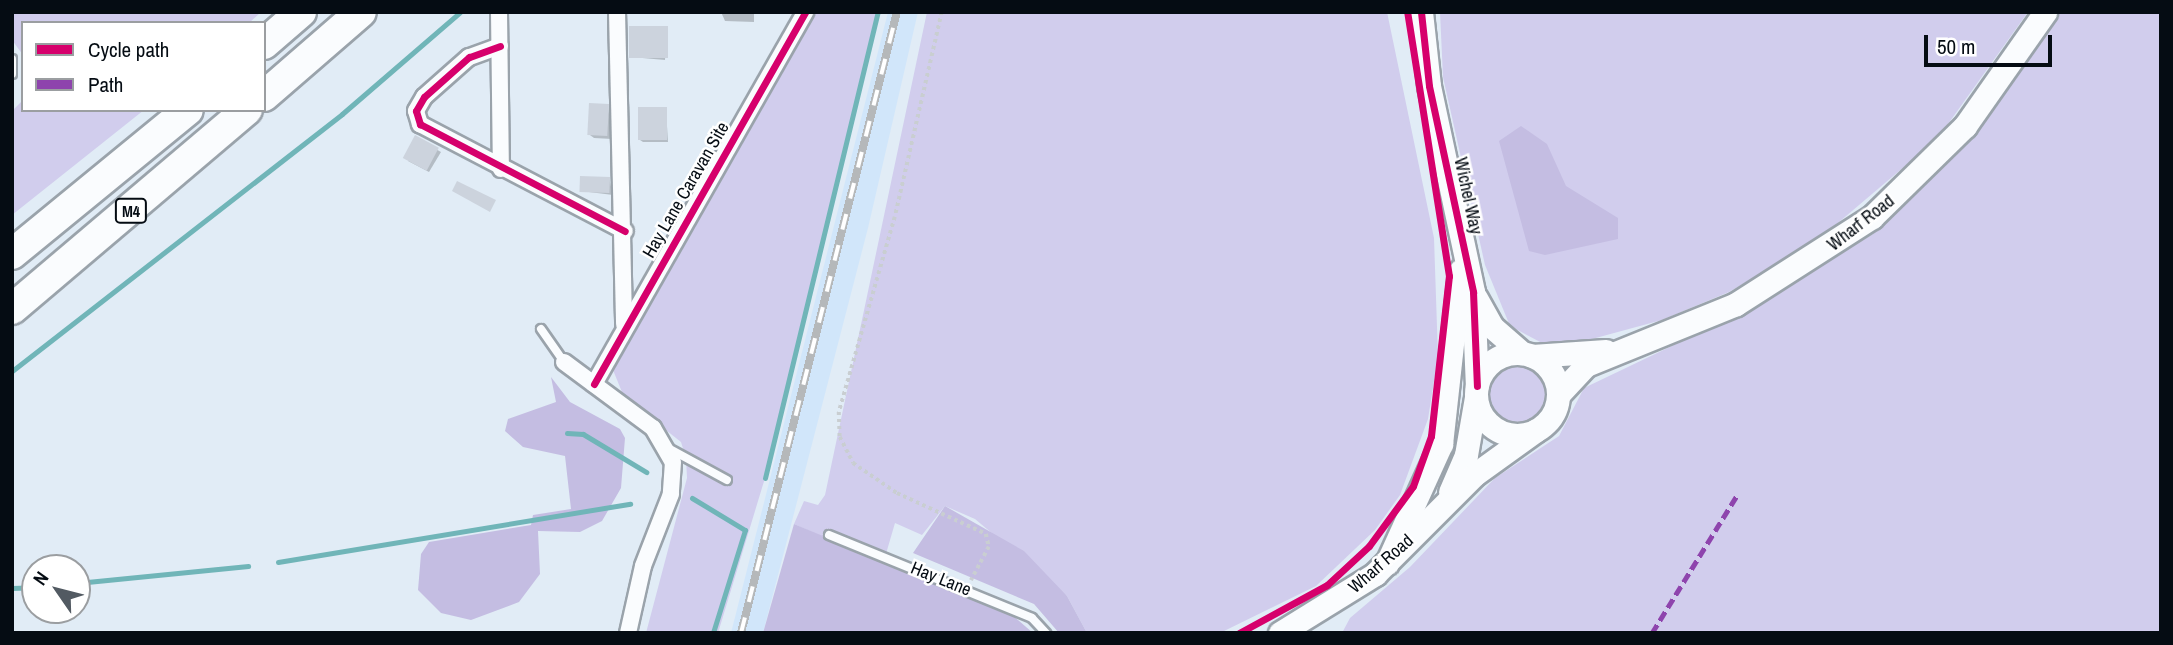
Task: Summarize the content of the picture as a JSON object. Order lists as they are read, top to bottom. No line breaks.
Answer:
{"streets":{"highway":["M4"],"main road":["Wichel Way","Wharf Road"],"street":["Hay Lane Caravan Site"],"lane":["Hay Lane"]},"crossings":[["Wichel Way","Wharf Road"]],"legend":["Cycle path","Path"],"scale_bar":"50 m","north":"top left"}
